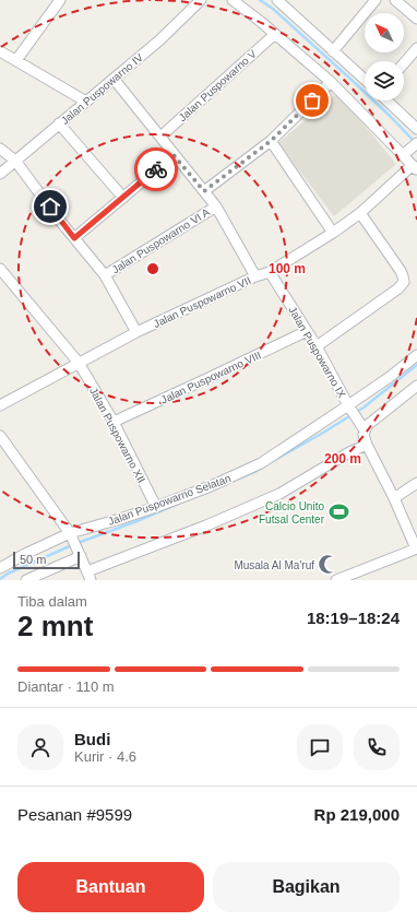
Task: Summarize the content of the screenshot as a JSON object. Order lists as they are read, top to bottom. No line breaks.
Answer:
{"streets":{"street":["Jalan Puspowarno V","Jalan Puspowarno IV","Jalan Puspowarno VI A","Jalan Puspowarno VII","Jalan Puspowarno IX","Jalan Puspowarno VIII","Jalan Puspowarno XII","Jalan Puspowarno Selatan"]},"crossings":[["Jalan Puspowarno VII","Jalan Puspowarno IX"],["Jalan Puspowarno VII","Jalan Puspowarno XII"],["Jalan Puspowarno IX","Jalan Puspowarno VIII"],["Jalan Puspowarno IX","Jalan Puspowarno Selatan"],["Jalan Puspowarno VIII","Jalan Puspowarno XII"],["Jalan Puspowarno XII","Jalan Puspowarno Selatan"]],"places":{"sports":["Calcio Unito Futsal Center"],"mosque":["Musala Al Ma'ruf"]},"scale_bar":"50 m","north":"top left","page":{"scale":"50 m","heading":["2 mnt","Tiba dalam","18:19–18:24"],"panel":["Budi","Kurir · 4.6","Pesanan #9599","Rp 219,000"],"bar":"Diantar · 110 m","buttons":["Bantuan","Bagikan"]},"rings":["100 m","200 m"]}
